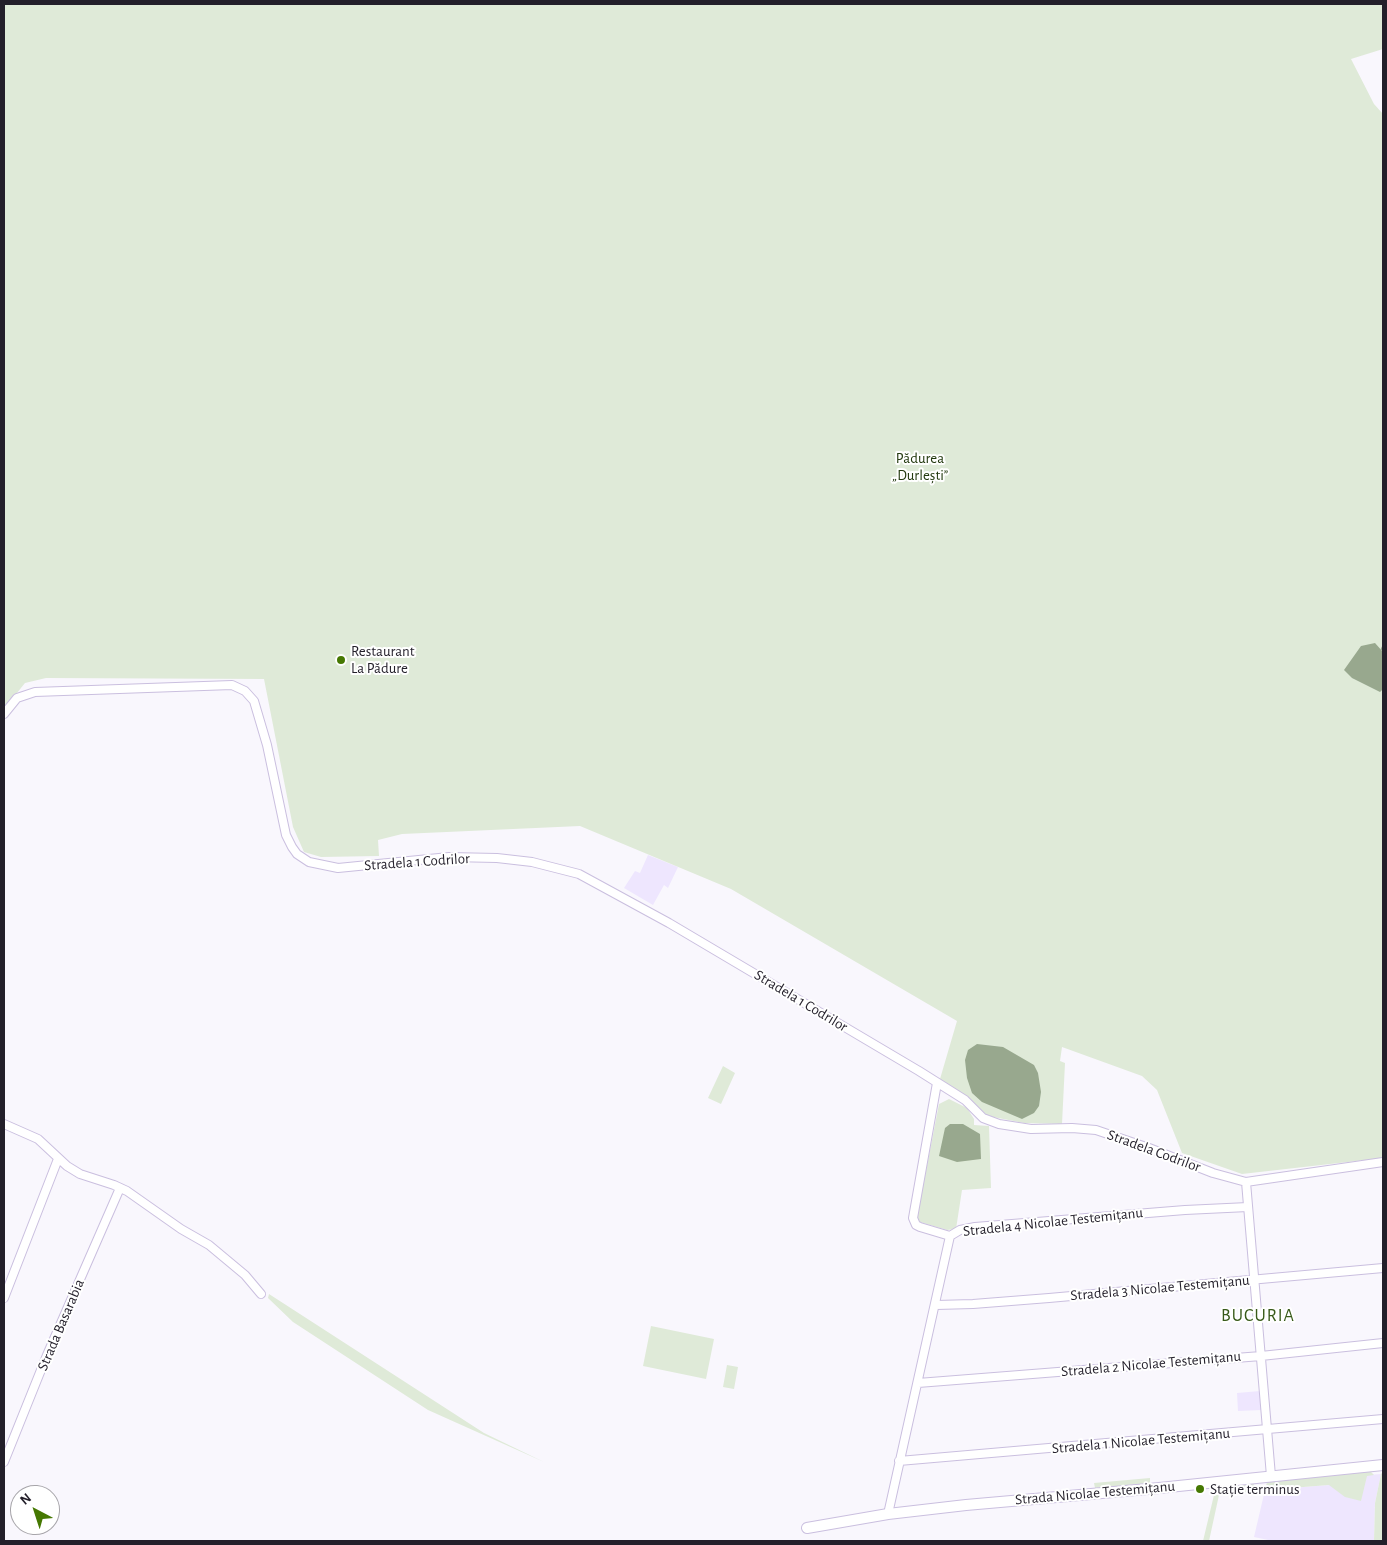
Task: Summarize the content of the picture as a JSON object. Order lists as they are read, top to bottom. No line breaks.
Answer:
{"streets":{"street":["Stradela 1 Codrilor","Stradela Codrilor","Stradela 4 Nicolae Testemițanu","Stradela 3 Nicolae Testemițanu","Strada Basarabia","Stradela 2 Nicolae Testemițanu","Stradela 1 Nicolae Testemițanu","Strada Nicolae Testemițanu"]},"crossings":[["Stradela 1 Codrilor","Stradela Codrilor"],["Stradela 1 Codrilor","Stradela 4 Nicolae Testemițanu"],["Stradela Codrilor","Stradela 4 Nicolae Testemițanu"]],"districts":["BUCURIA"],"parks":["Pădurea „Durlești”"],"places":["Restaurant La Pădure","Stație terminus"],"north":"top left"}
